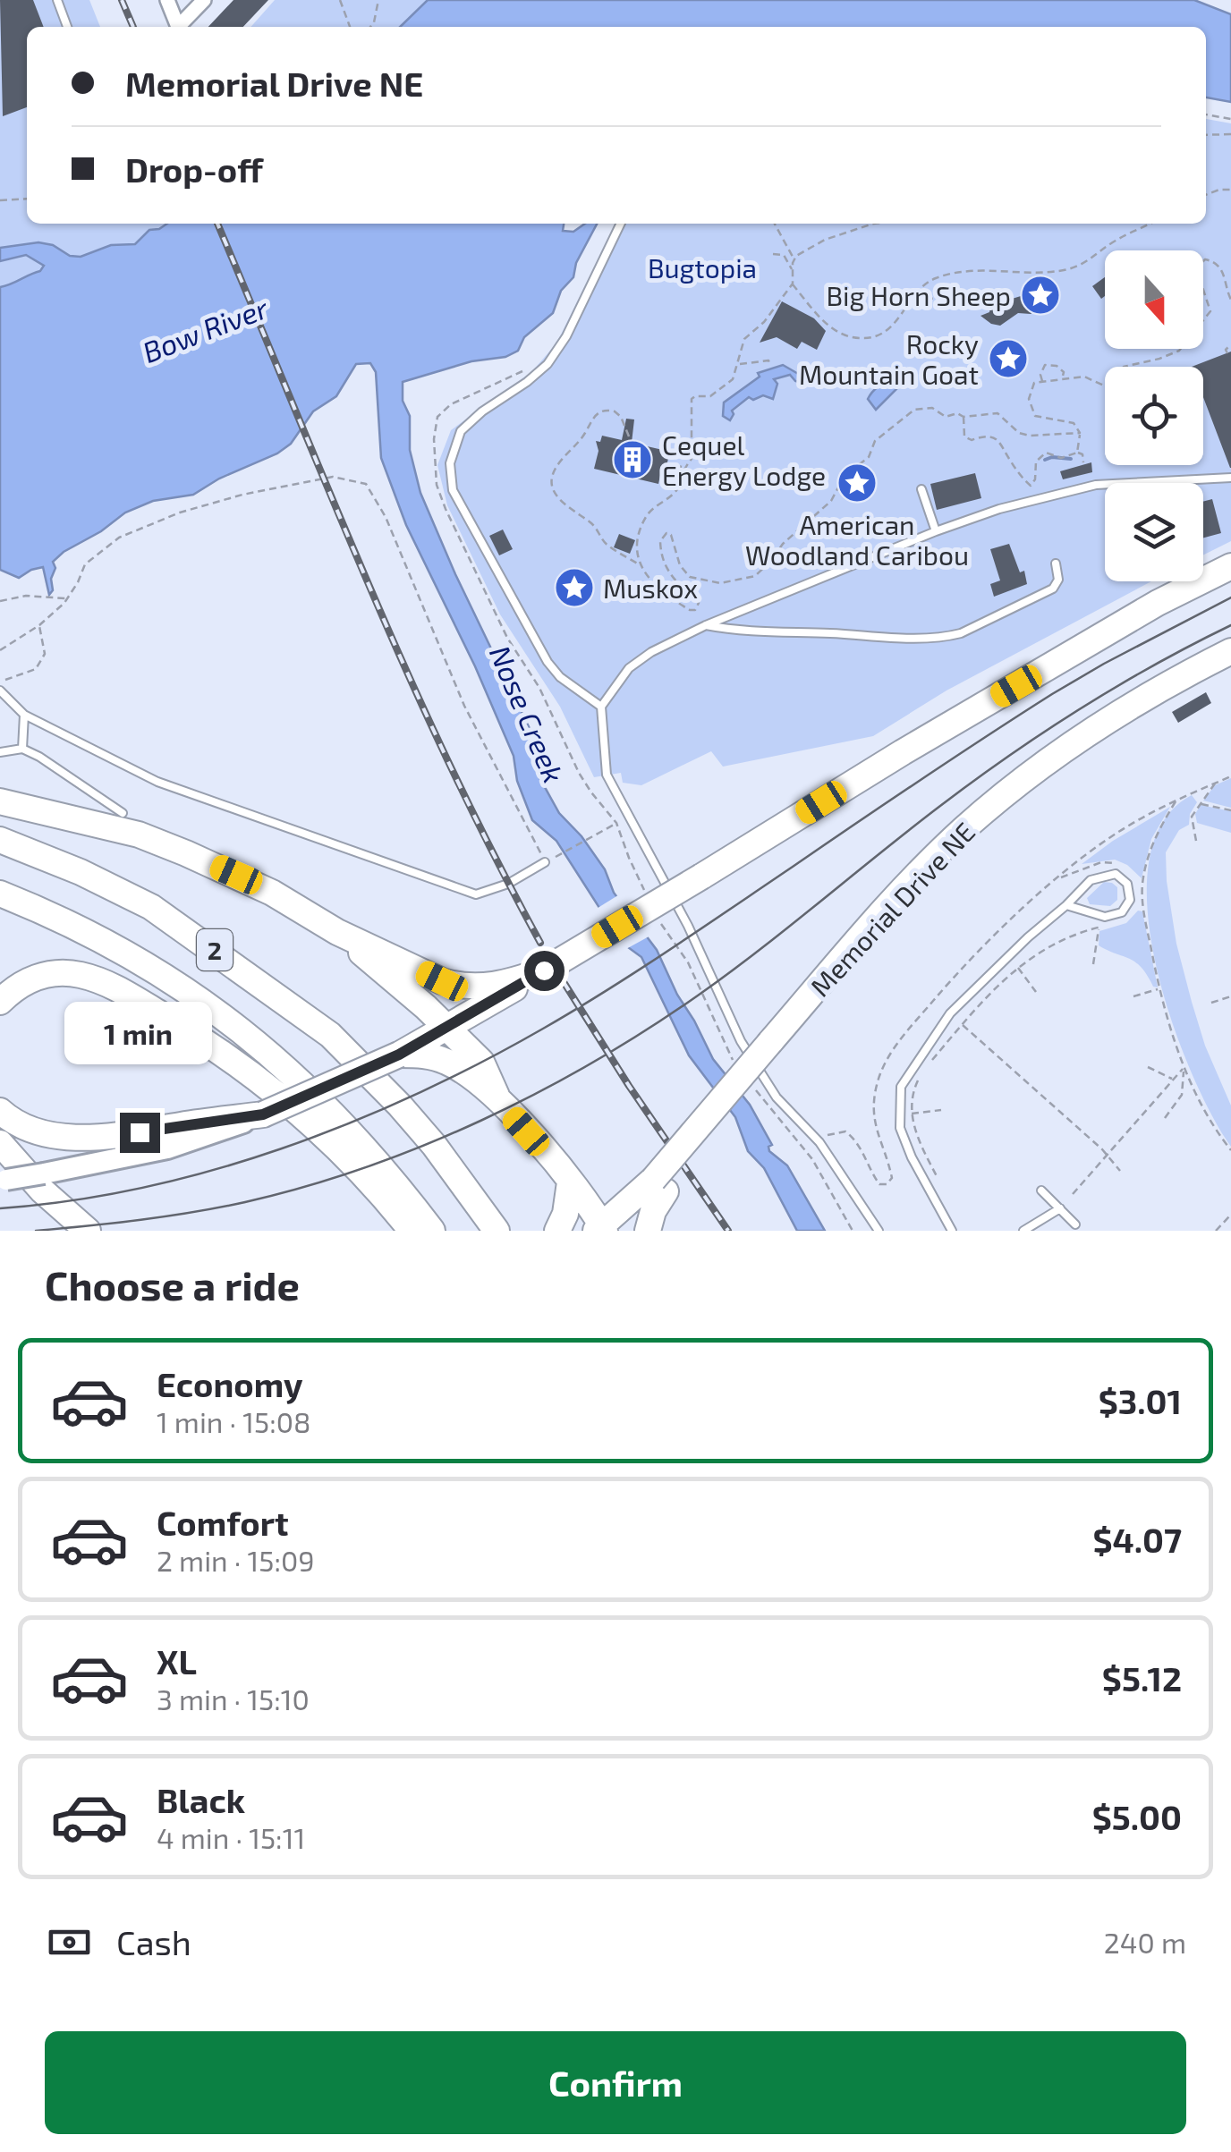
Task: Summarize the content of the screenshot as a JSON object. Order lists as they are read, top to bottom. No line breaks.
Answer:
{"streets":{"highway":["Memorial Drive NE","2"]},"water":["Bow River","Nose Creek"],"parks":["Bugtopia"],"places":{"place":["Big Horn Sheep","Rocky Mountain Goat","American Woodland Caribou","Muskox"],"building":["Cequel Energy Lodge"]},"north":"bottom","page":{"banner":["Memorial Drive NE","Drop-off"],"bubble":"1 min","heading":"Choose a ride","list":[{"name":"Economy","note":"1 min · 15:08","value":"$3.01"},{"name":"Comfort","note":"2 min · 15:09","value":"$4.07"},{"name":"XL","note":"3 min · 15:10","value":"$5.12"},{"name":"Black","note":"4 min · 15:11","value":"$5.00"}],"pay":["Cash","240 m"],"buttons":"Confirm"}}
